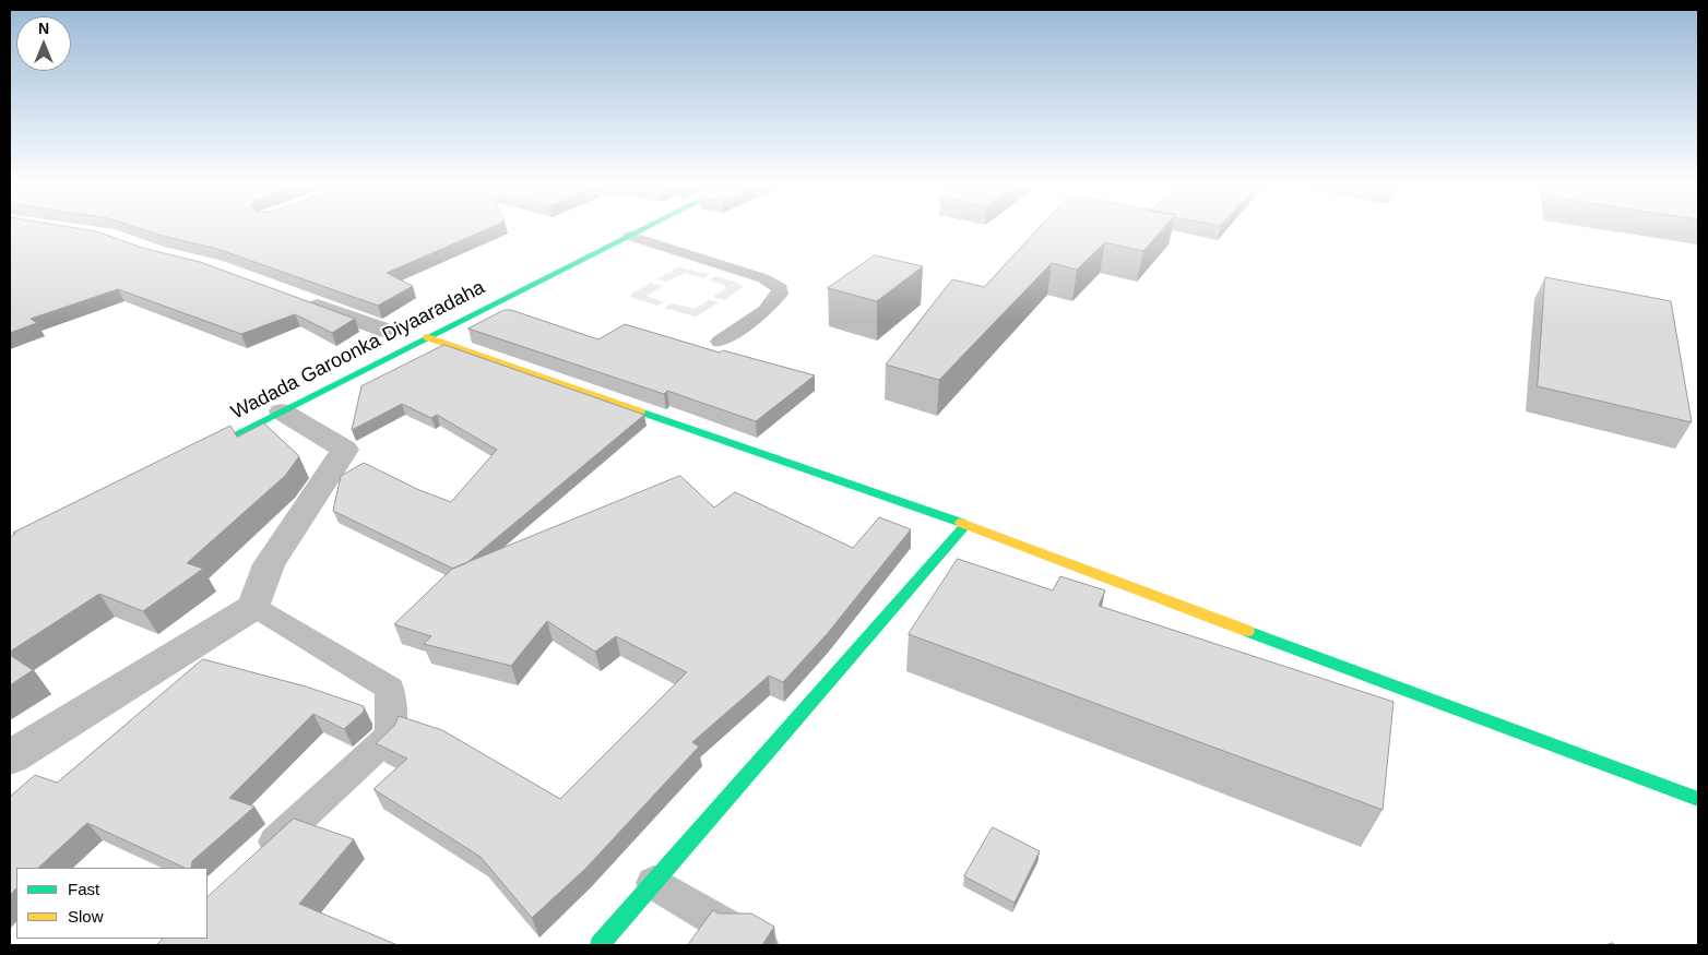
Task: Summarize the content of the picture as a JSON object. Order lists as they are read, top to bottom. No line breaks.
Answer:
{"streets":{"street":["Wadada Garoonka Diyaaradaha"]},"legend":["Fast","Slow"],"north":"top"}
